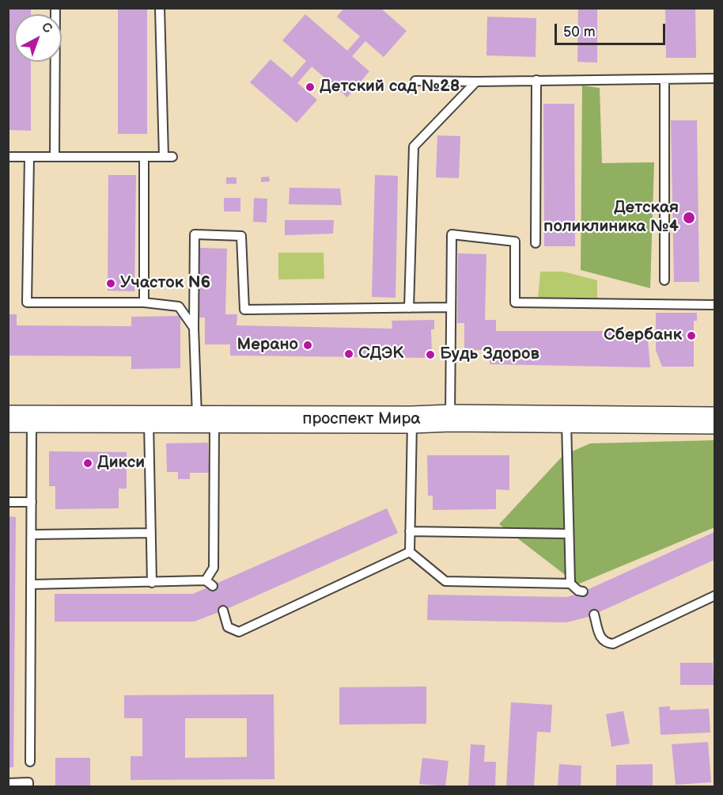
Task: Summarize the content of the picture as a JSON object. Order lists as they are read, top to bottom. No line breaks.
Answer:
{"streets":{"main road":["проспект Мира"]},"places":["Детский сад №28","Детская поликлиника №4","Участок N6","Сбербанк","Мерано","СДЭК","Будь Здоров","Дикси"],"scale_bar":"50 m","north":"top right"}
